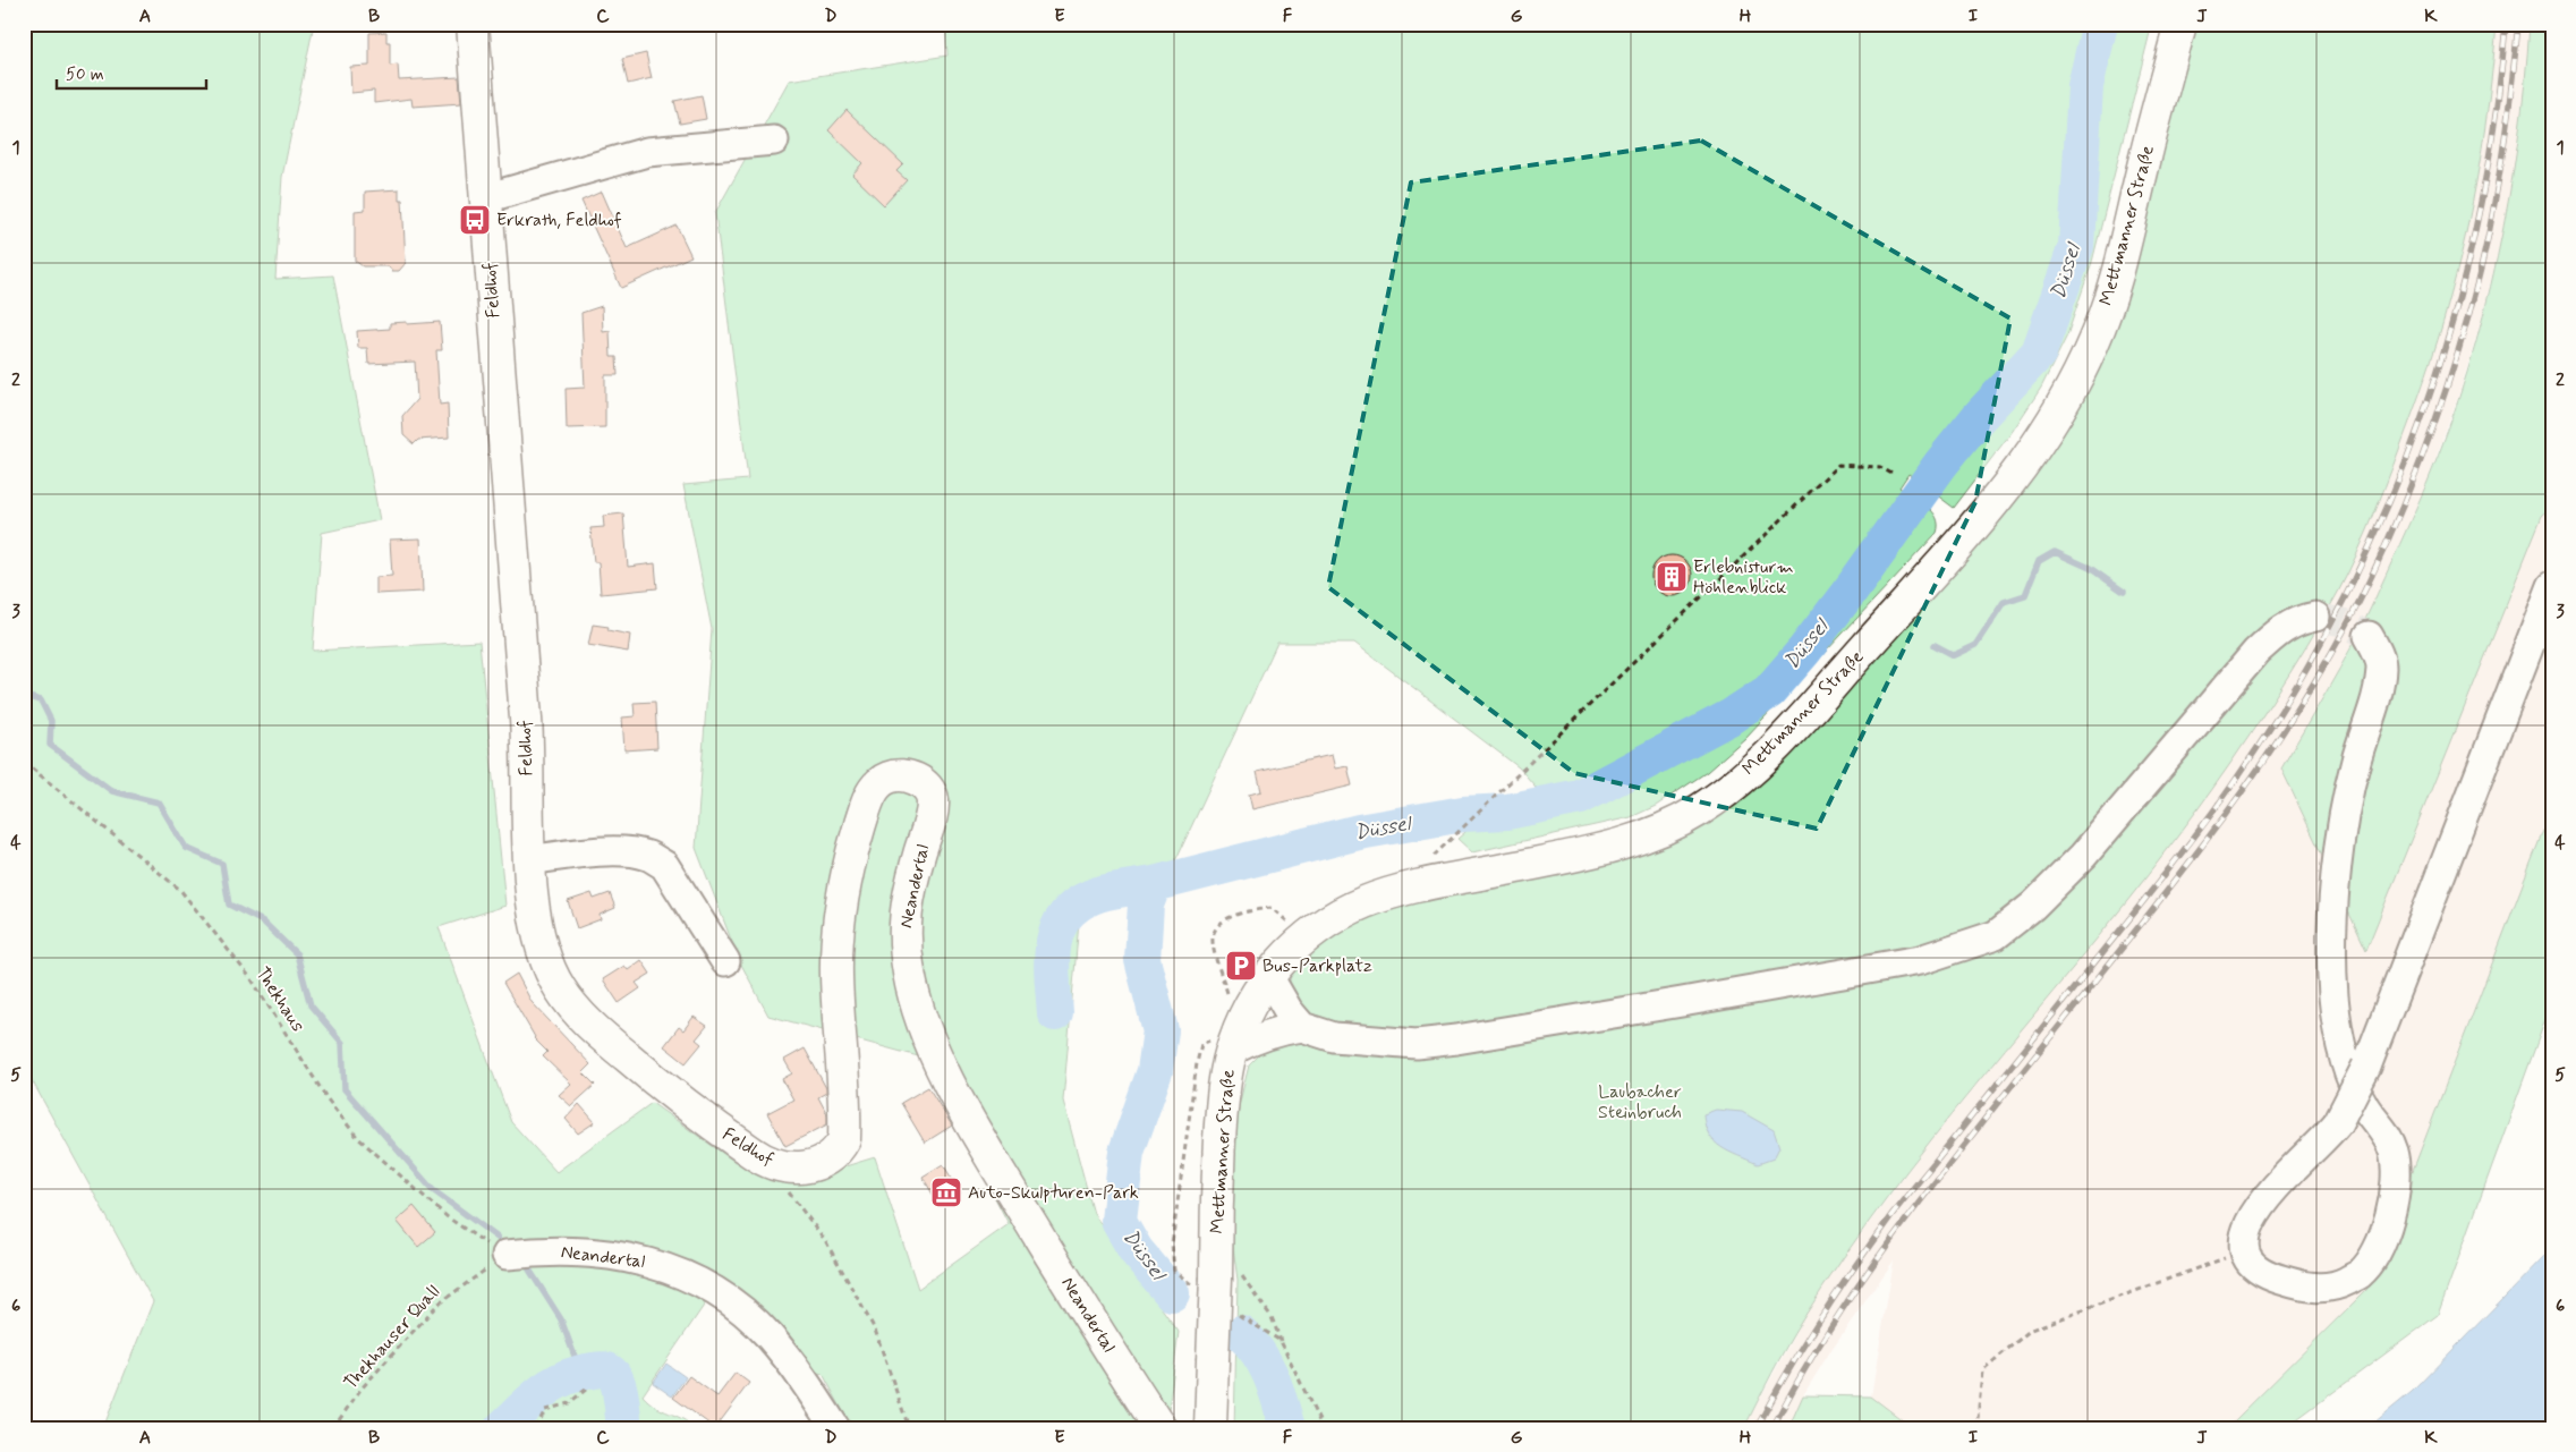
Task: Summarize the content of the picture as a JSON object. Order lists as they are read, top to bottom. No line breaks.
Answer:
{"streets":{"main road":["Mettmanner Straße","Feldhof","Neandertal"],"path":["Thekhaus","Thekhauser Quall"]},"crossings":[["Feldhof","Neandertal"],["Neandertal","Thekhaus"],["Neandertal","Thekhauser Quall"],["Thekhaus","Thekhauser Quall"]],"water":["Düssel"],"parks":["Laubacher Steinbruch"],"places":{"bus stop":["Erkrath, Feldhof"],"building":["Erlebnisturm Höhlenblick"],"parking":["Bus-Parkplatz"],"museum":["Auto-Skulpturen-Park"]},"scale_bar":"50 m","grid":{"columns":["A","B","C","D","E","F","G","H","I","J","K"],"rows":["1","2","3","4","5","6"]}}
